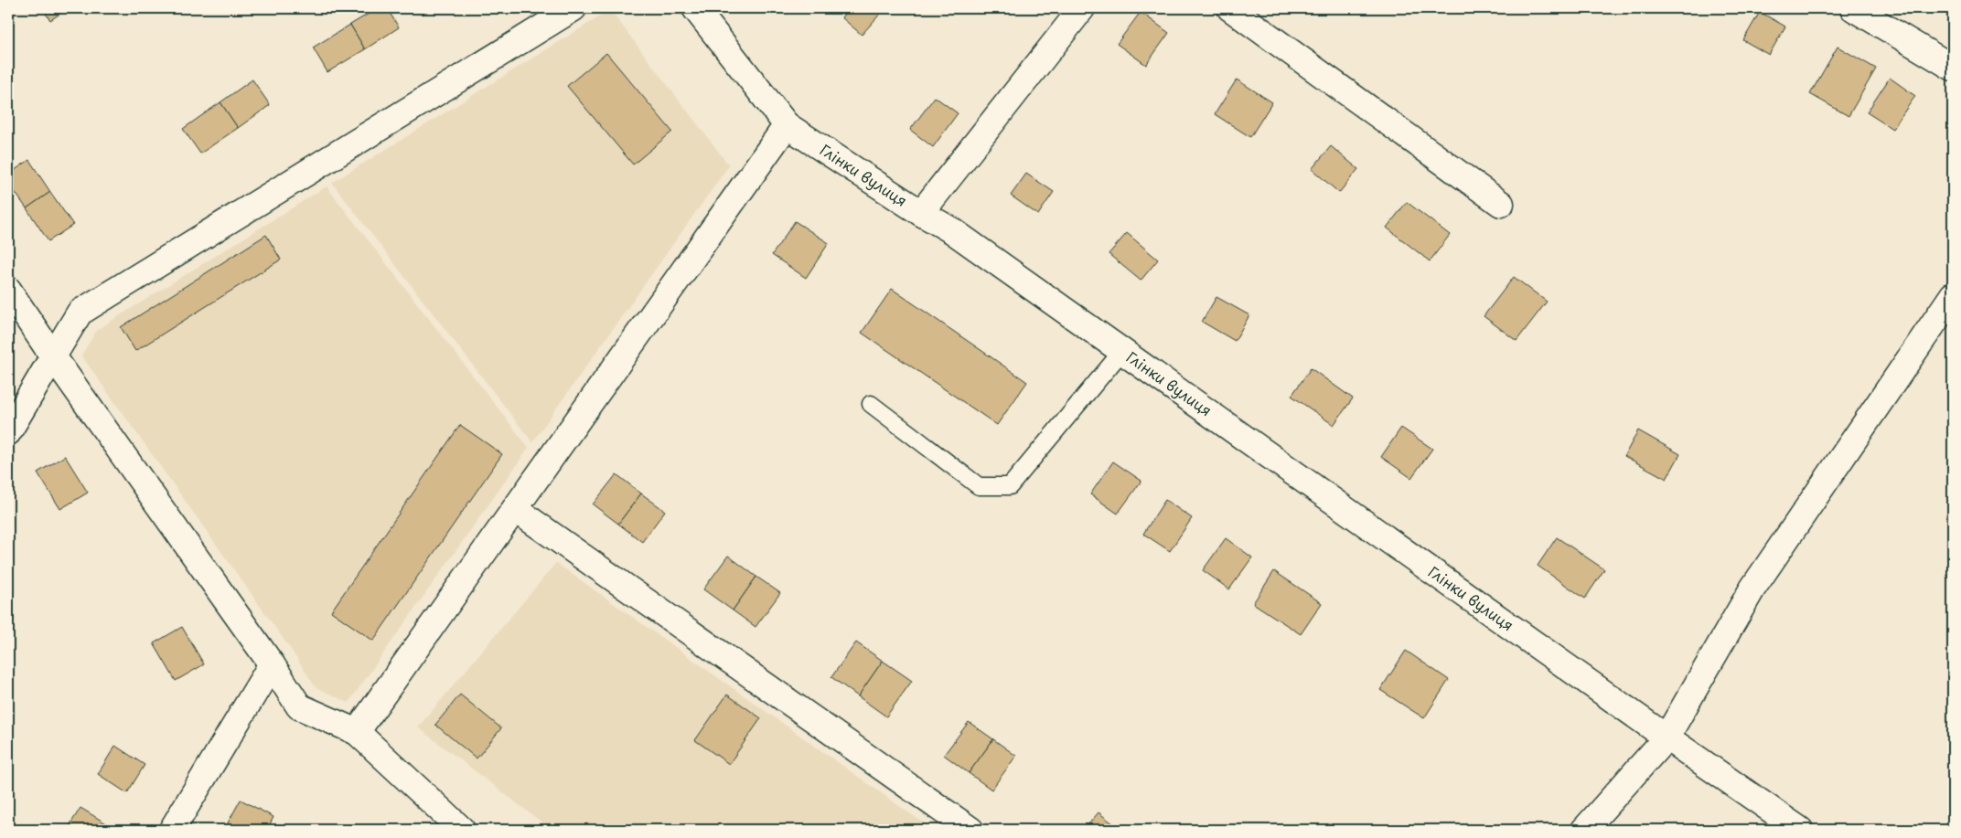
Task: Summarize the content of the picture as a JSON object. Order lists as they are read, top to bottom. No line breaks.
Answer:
{"streets":{"street":["Глінки вулиця"]}}
